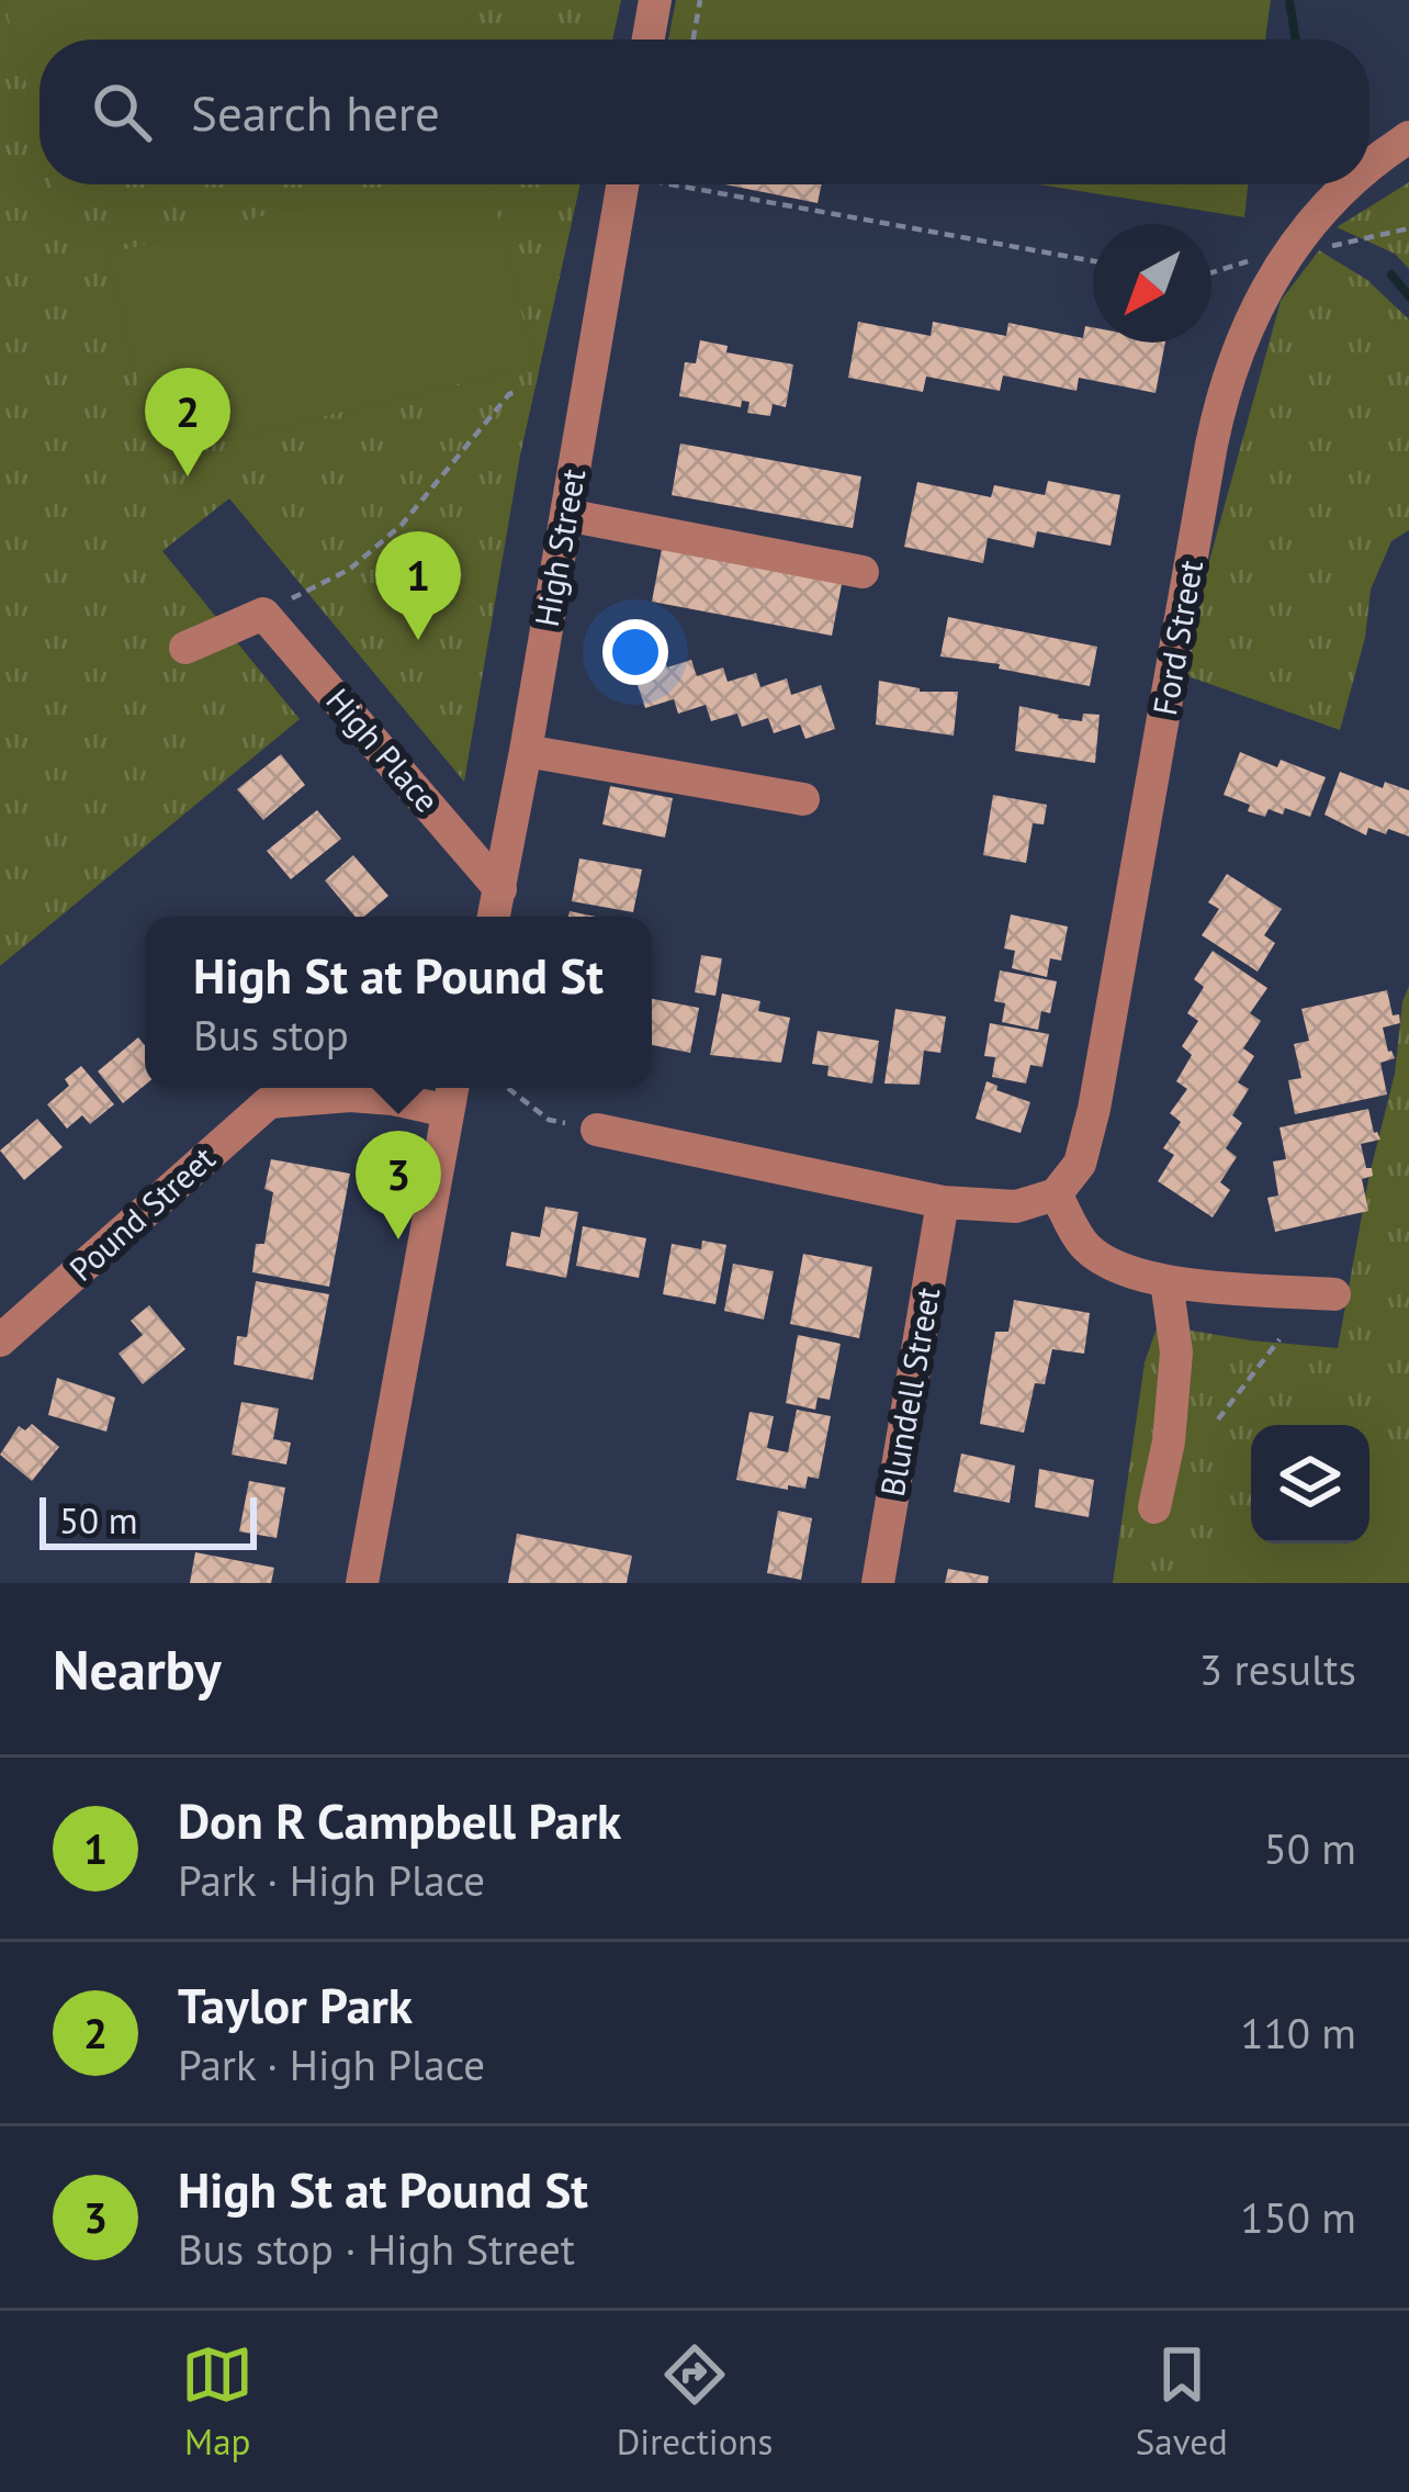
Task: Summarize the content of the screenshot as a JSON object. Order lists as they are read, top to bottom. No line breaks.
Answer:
{"streets":{"street":["High Street","Ford Street","High Place","Pound Street","Blundell Street"]},"crossings":[["High Street","High Place"]],"scale_bar":"50 m","north":"bottom left","page":{"search":"Search here","pins":["2","1","3"],"popup":["High St at Pound St","Bus stop"],"scale":"50 m","heading":["Nearby","3 results"],"list":[{"mark":"1","name":"Don R Campbell Park","note":"Park · High Place","value":"50 m"},{"mark":"2","name":"Taylor Park","note":"Park · High Place","value":"110 m"},{"mark":"3","name":"High St at Pound St","note":"Bus stop · High Street","value":"150 m"}],"nav":["Map","Directions","Saved"]}}
